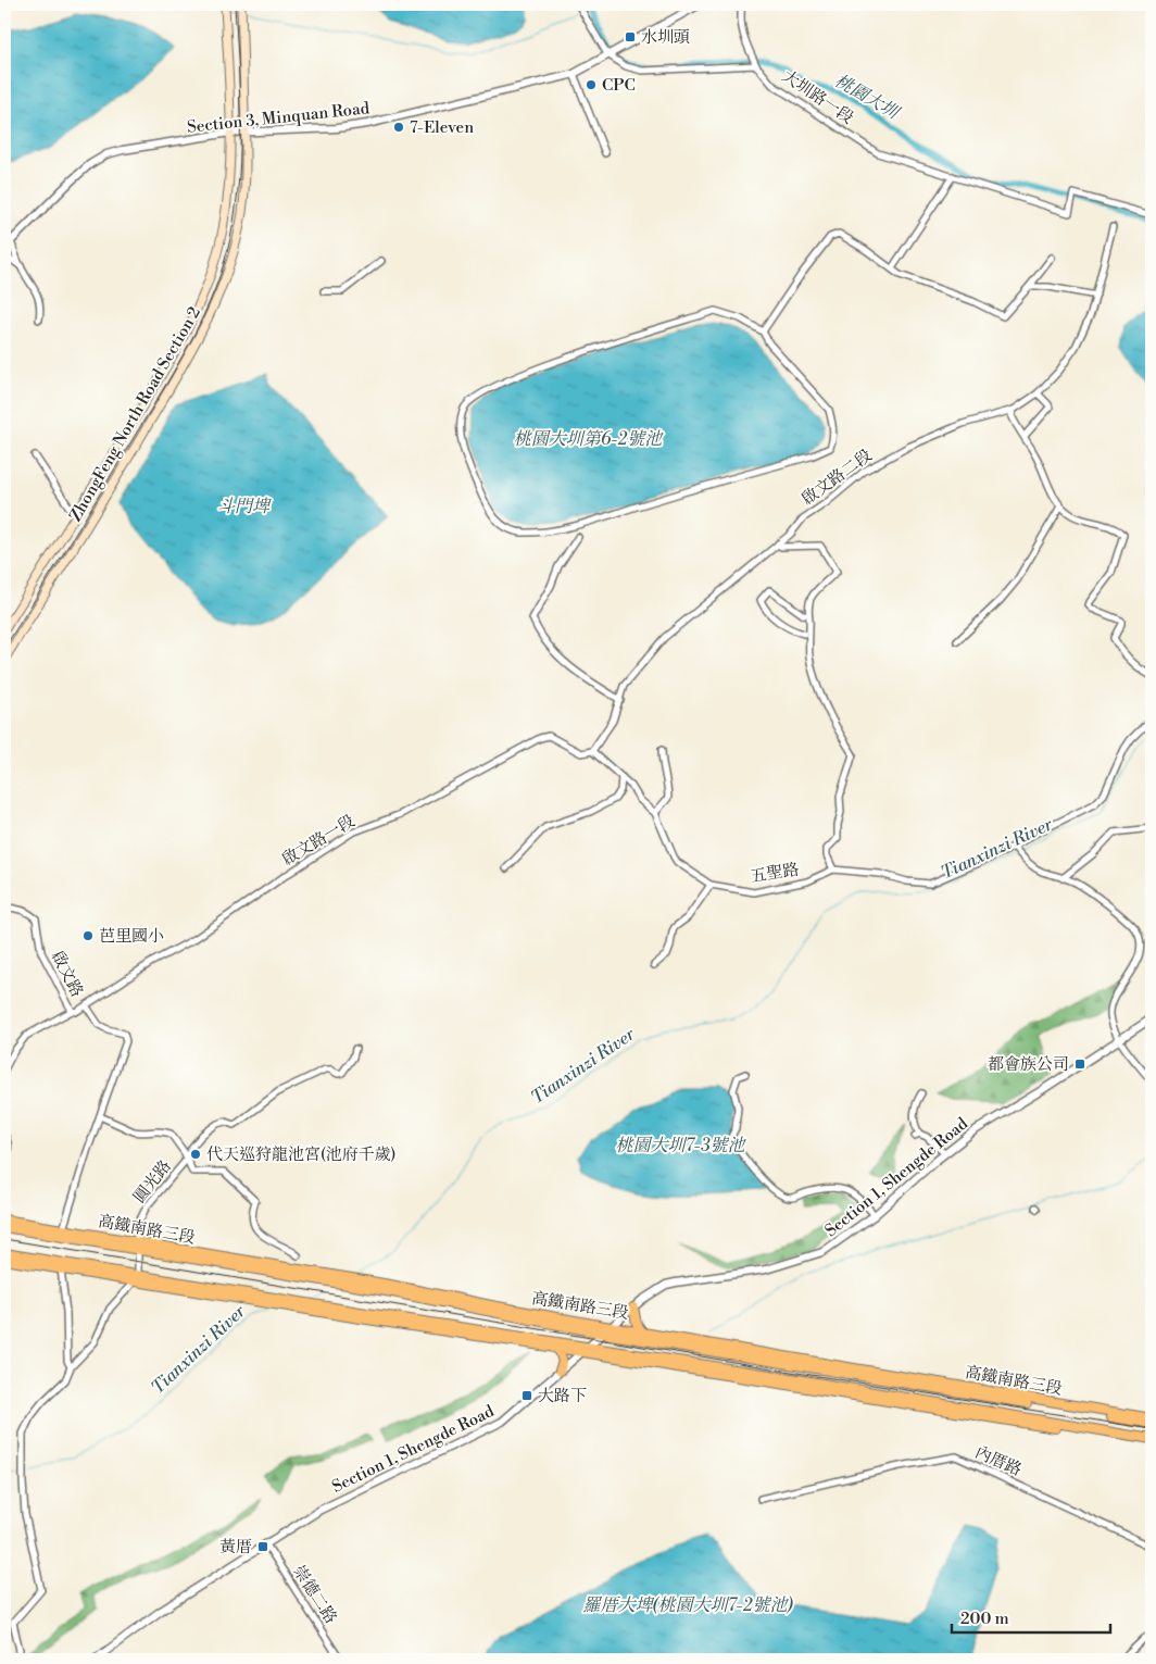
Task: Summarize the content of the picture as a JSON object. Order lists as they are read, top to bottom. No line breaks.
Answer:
{"streets":{"main road":["ZhongFeng North Road Section 2","高鐵南路三段"],"street":["大圳路一段","Section 3, Minquan Road","啟文路二段","啟文路一段","五聖路","啟文路","Section 1, Shengde Road","圓光路","內厝路","崇德二路"]},"crossings":[["Section 3, Minquan Road","ZhongFeng North Road Section 2"],["啟文路二段","啟文路一段"],["啟文路二段","五聖路"],["啟文路一段","五聖路"],["啟文路一段","啟文路"],["Section 1, Shengde Road","高鐵南路三段"],["Section 1, Shengde Road","崇德二路"],["圓光路","高鐵南路三段"]],"water":["桃園大圳","桃園大圳第6-2號池","斗門埤","Tianxinzi River","桃園大圳7-3號池","羅厝大埤(桃園大圳7-2號池)"],"places":{"transit":["水圳頭","都會族公司","大路下","黃厝"],"other":["CPC","7-Eleven","芭里國小","代天巡狩龍池宮(池府千歲)"]},"scale_bar":"200 m"}
